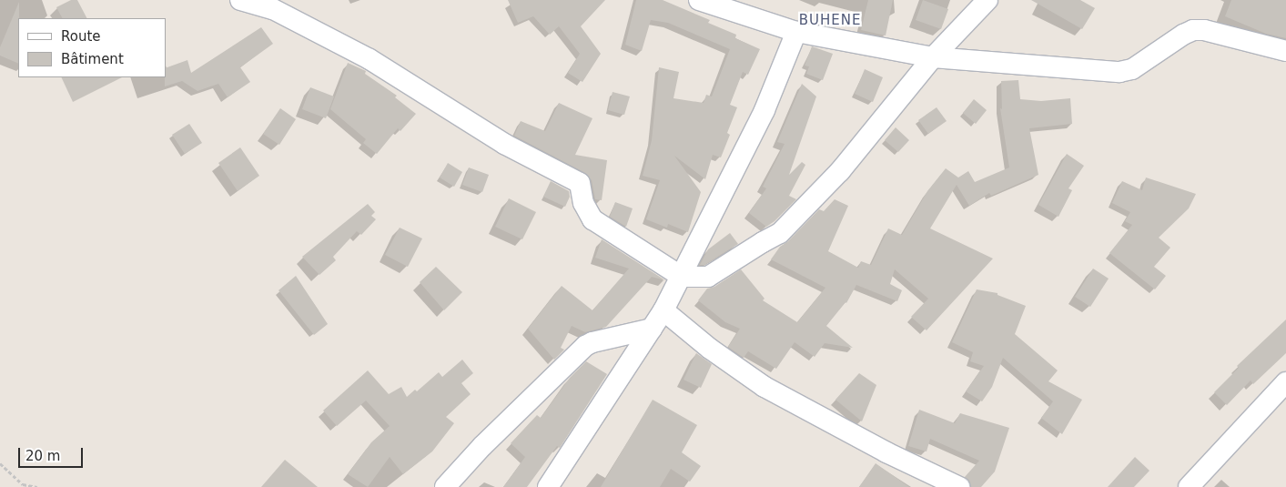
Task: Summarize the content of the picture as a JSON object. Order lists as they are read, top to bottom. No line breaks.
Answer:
{"districts":["BUHENE"],"legend":["Route","Bâtiment"],"scale_bar":"20 m"}
